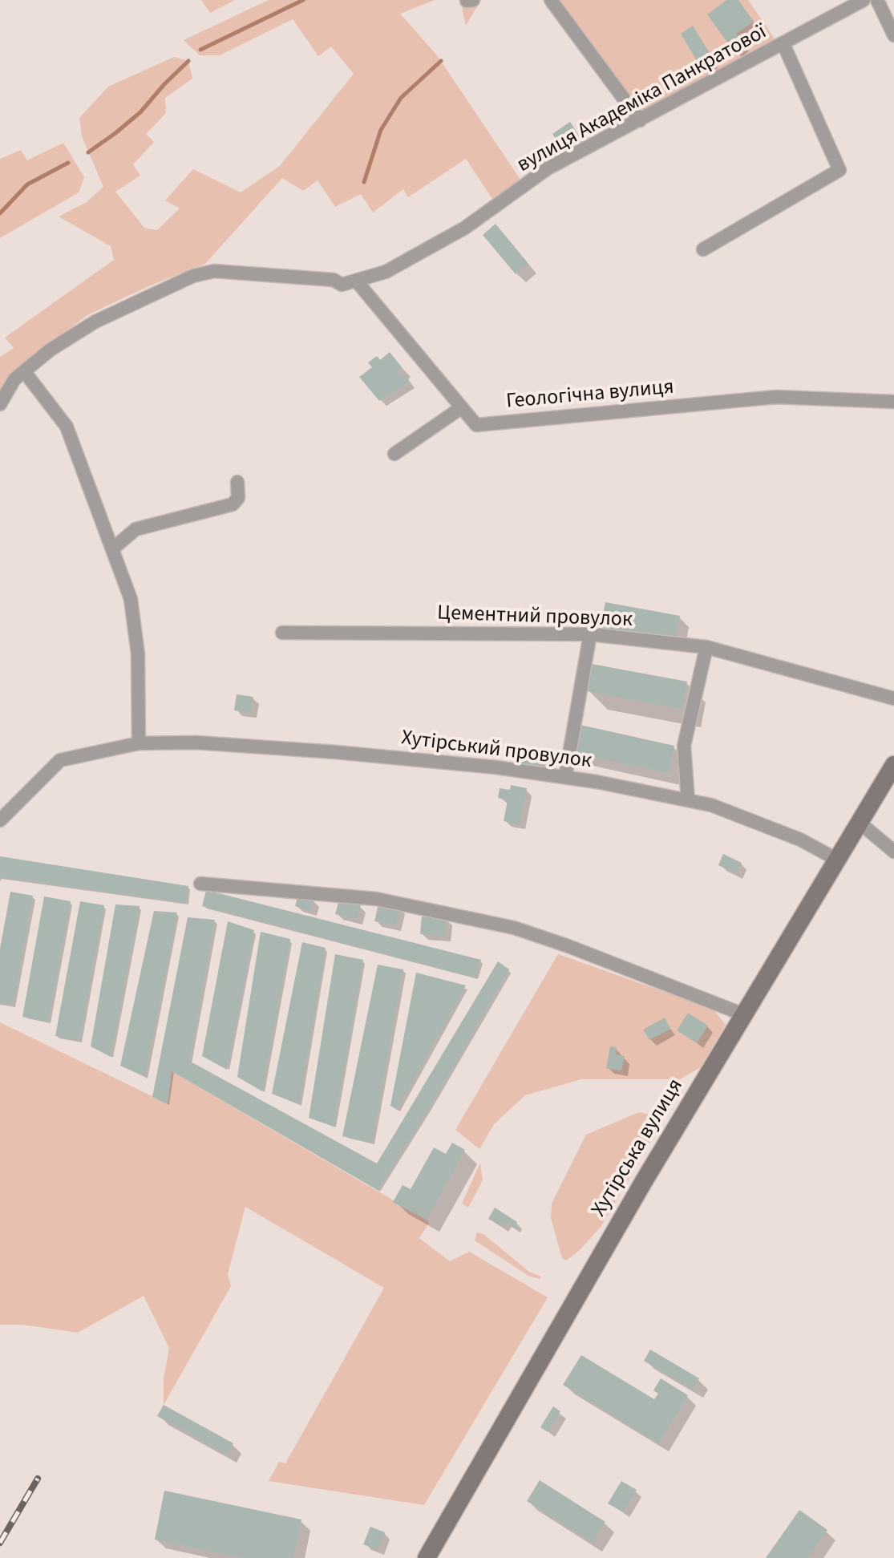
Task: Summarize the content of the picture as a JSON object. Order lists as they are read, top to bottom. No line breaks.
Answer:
{"streets":{"main road":["Хутірська вулиця"],"street":["вулиця Академіка Панкратової","Геологічна вулиця","Цементний провулок","Хутірський провулок"]},"crossings":[["вулиця Академіка Панкратової","Геологічна вулиця"],["Хутірський провулок","Хутірська вулиця"]]}
